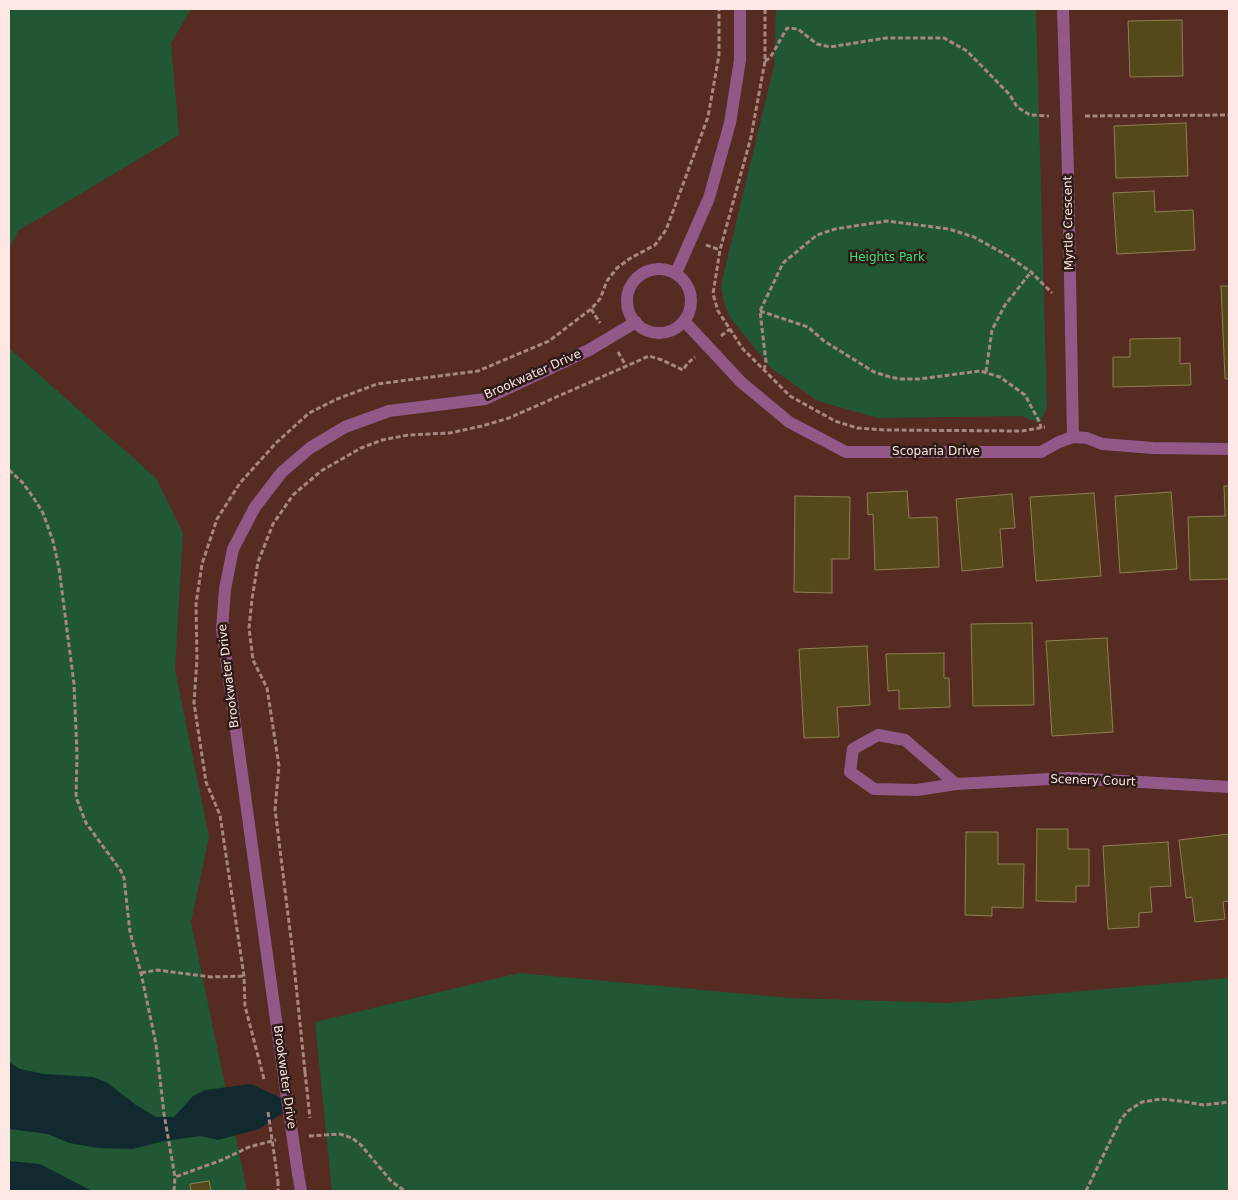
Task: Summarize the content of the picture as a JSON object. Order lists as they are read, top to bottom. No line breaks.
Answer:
{"streets":{"street":["Myrtle Crescent","Brookwater Drive","Scoparia Drive","Scenery Court"]},"crossings":[["Myrtle Crescent","Scoparia Drive"],["Brookwater Drive","Scoparia Drive"]],"parks":["Heights Park"]}
